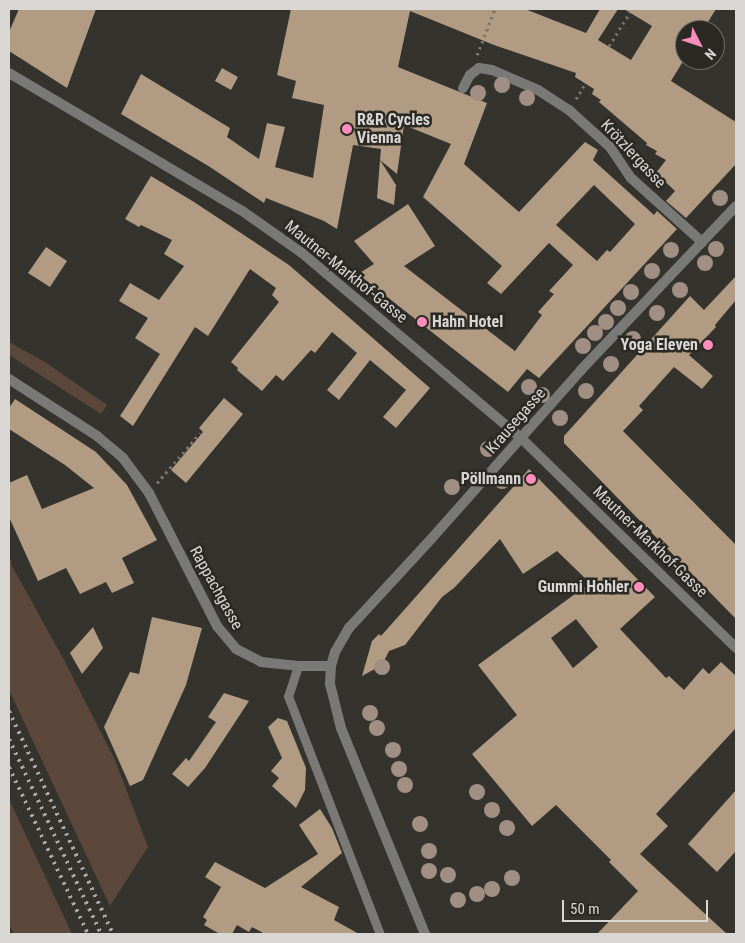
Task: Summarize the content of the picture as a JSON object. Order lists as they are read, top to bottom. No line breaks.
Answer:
{"streets":{"street":["Krötzlergasse","Mautner-Markhof-Gasse","Krausegasse","Rappachgasse"]},"crossings":[["Krötzlergasse","Krausegasse"],["Mautner-Markhof-Gasse","Krausegasse"],["Krausegasse","Rappachgasse"]],"places":["R&R Cycles Vienna","Hahn Hotel","Yoga Eleven","Pöllmann","Gummi Hohler"],"scale_bar":"50 m","north":"bottom right"}
